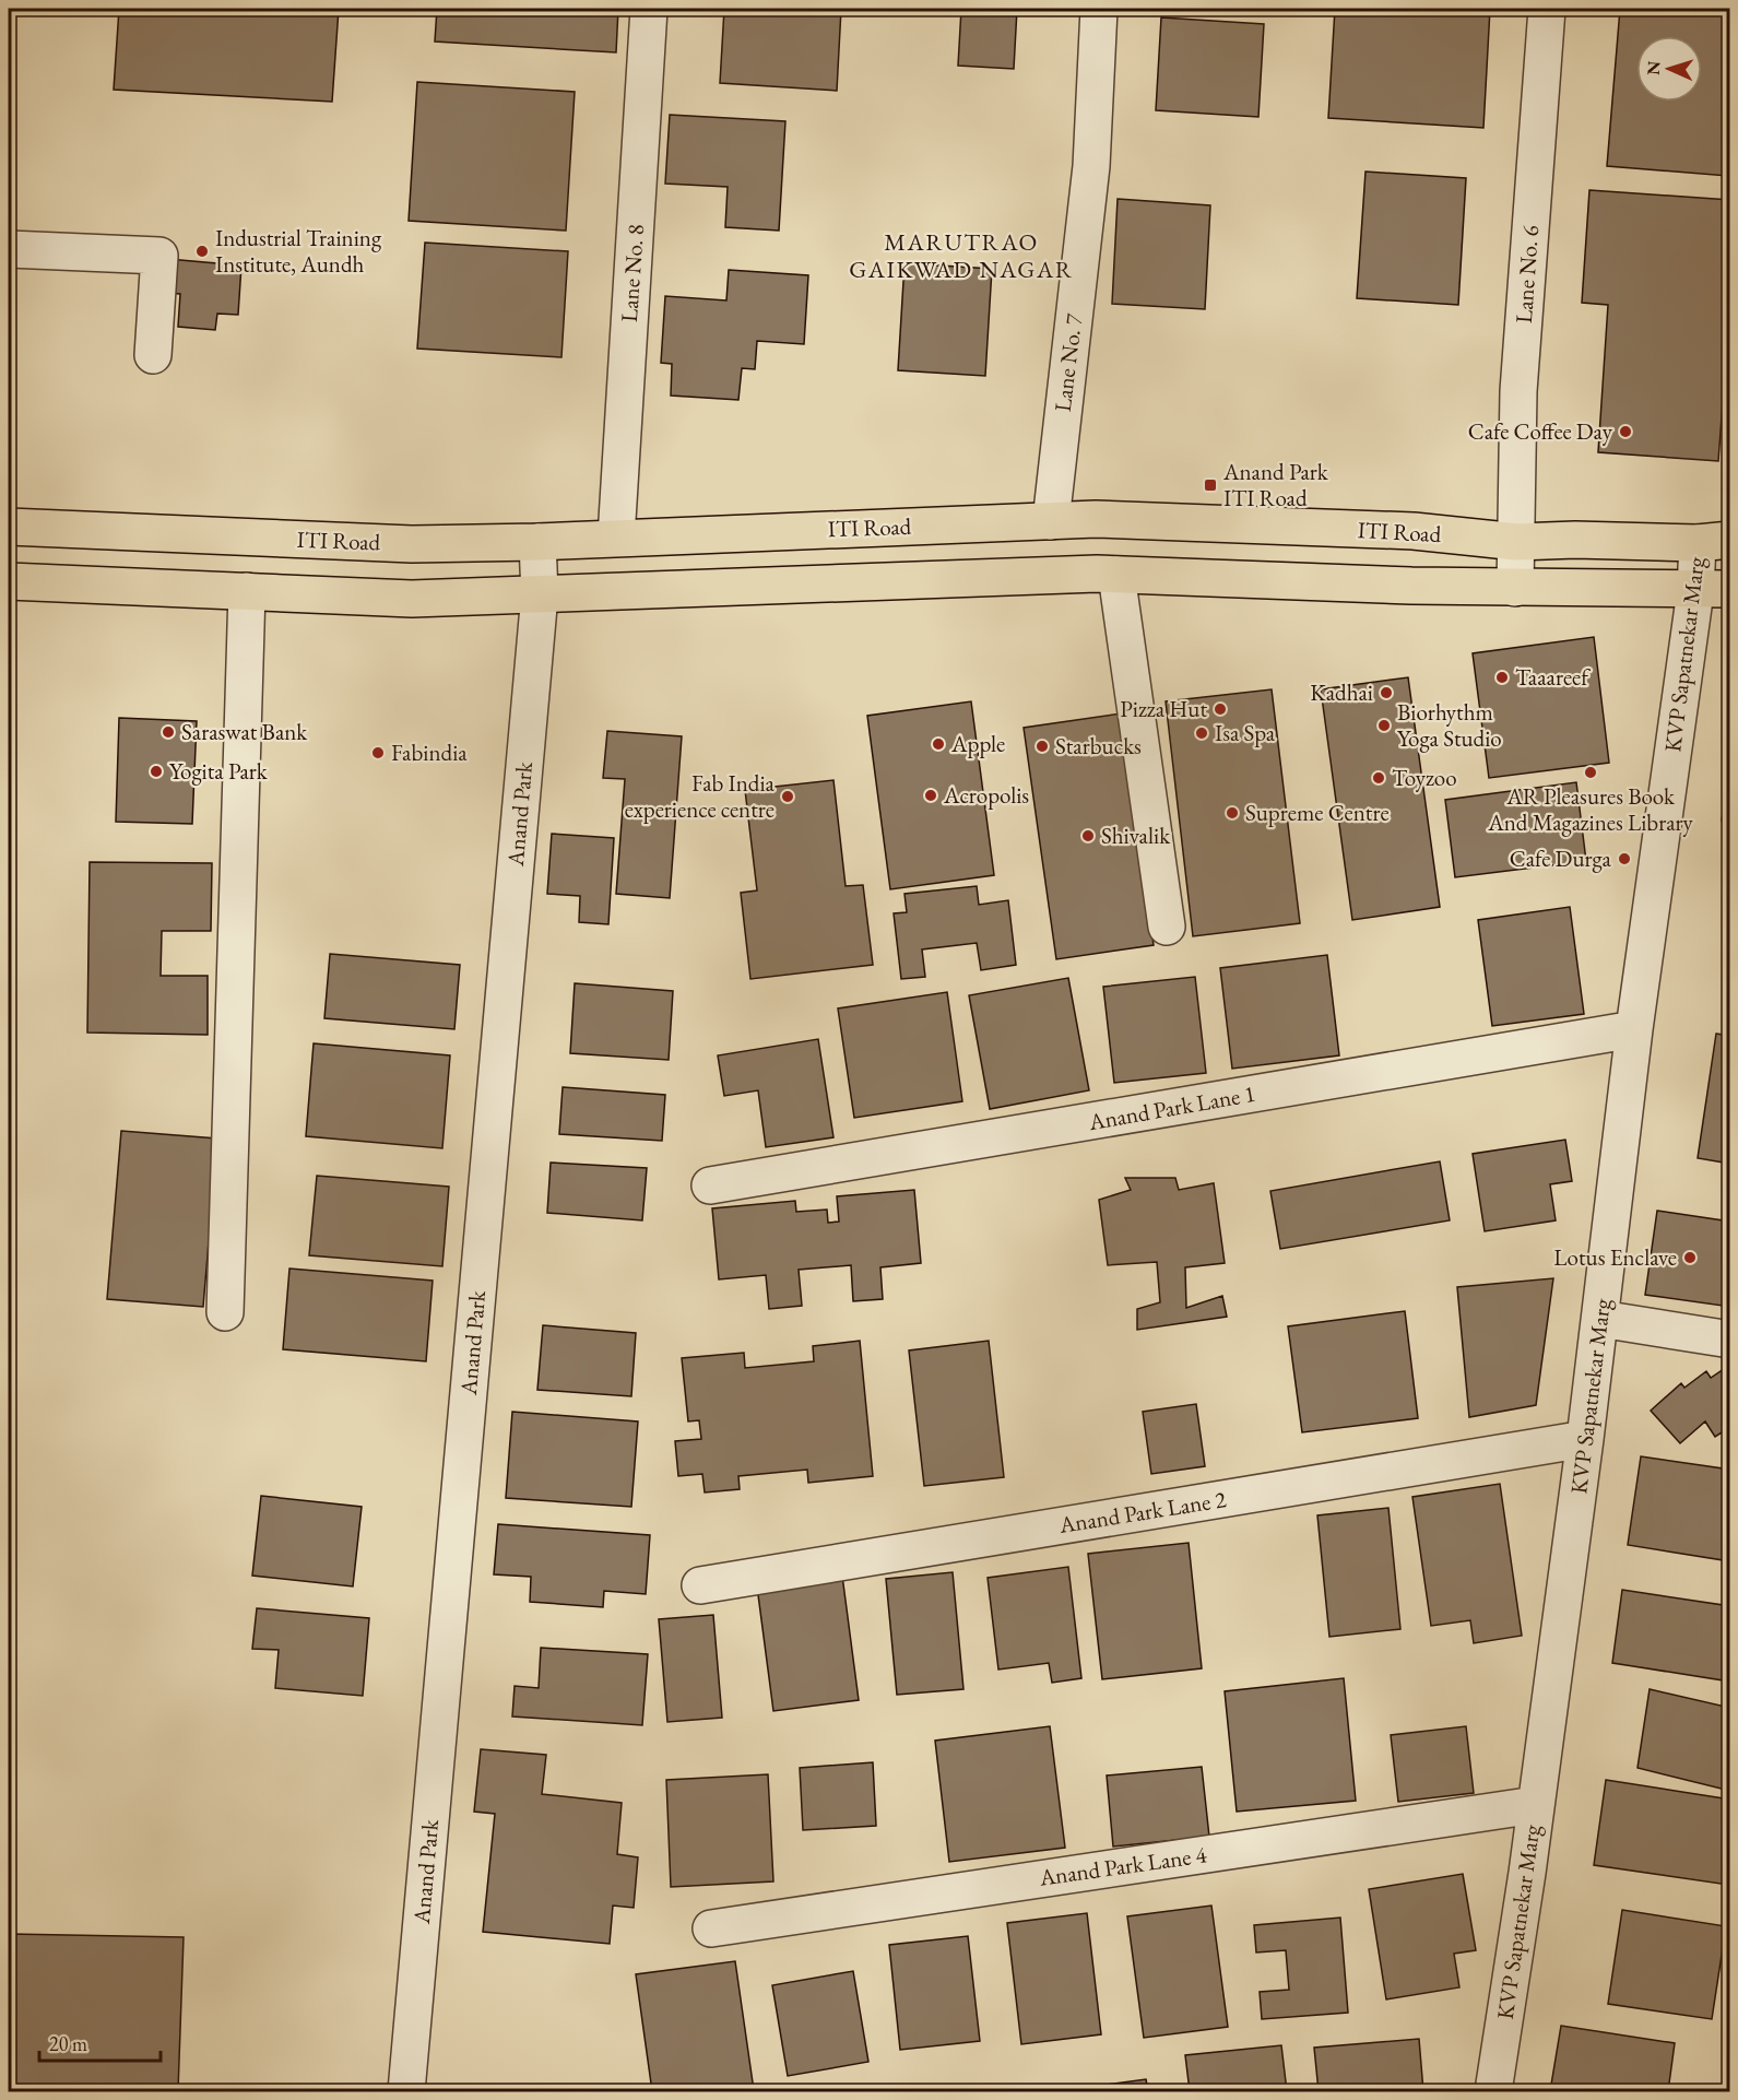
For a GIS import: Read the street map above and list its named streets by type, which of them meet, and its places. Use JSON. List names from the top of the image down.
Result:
{
  "streets": {
    "main road": ["ITI Road"],
    "street": [
      "Lane No. 8",
      "Lane No. 6",
      "Lane No. 7",
      "KVP Sapatnekar Marg",
      "Anand Park",
      "Anand Park Lane 1",
      "Anand Park Lane 2",
      "Anand Park Lane 4"
    ]
  },
  "crossings": [
    ["Lane No. 8", "ITI Road"],
    ["Lane No. 6", "ITI Road"],
    ["Lane No. 7", "ITI Road"],
    ["ITI Road", "KVP Sapatnekar Marg"],
    ["ITI Road", "Anand Park"],
    ["KVP Sapatnekar Marg", "Anand Park Lane 1"],
    ["KVP Sapatnekar Marg", "Anand Park Lane 2"],
    ["KVP Sapatnekar Marg", "Anand Park Lane 4"]
  ],
  "districts": ["MARUTRAO GAIKWAD NAGAR"],
  "places": {
    "other": [
      "Industrial Training Institute, Aundh",
      "Cafe Coffee Day",
      "Taaareef",
      "Kadhai",
      "Pizza Hut",
      "Biorhythm Yoga Studio",
      "Saraswat Bank",
      "Isa Spa",
      "Apple",
      "Starbucks",
      "Fabindia",
      "Yogita Park",
      "AR Pleasures Book And Magazines Library",
      "Toyzoo",
      "Acropolis",
      "Fab India experience centre",
      "Supreme Centre",
      "Shivalik",
      "Cafe Durga",
      "Lotus Enclave"
    ],
    "transit": ["Anand Park ITI Road"]
  },
  "scale_bar": "20 m",
  "north": "left"
}
